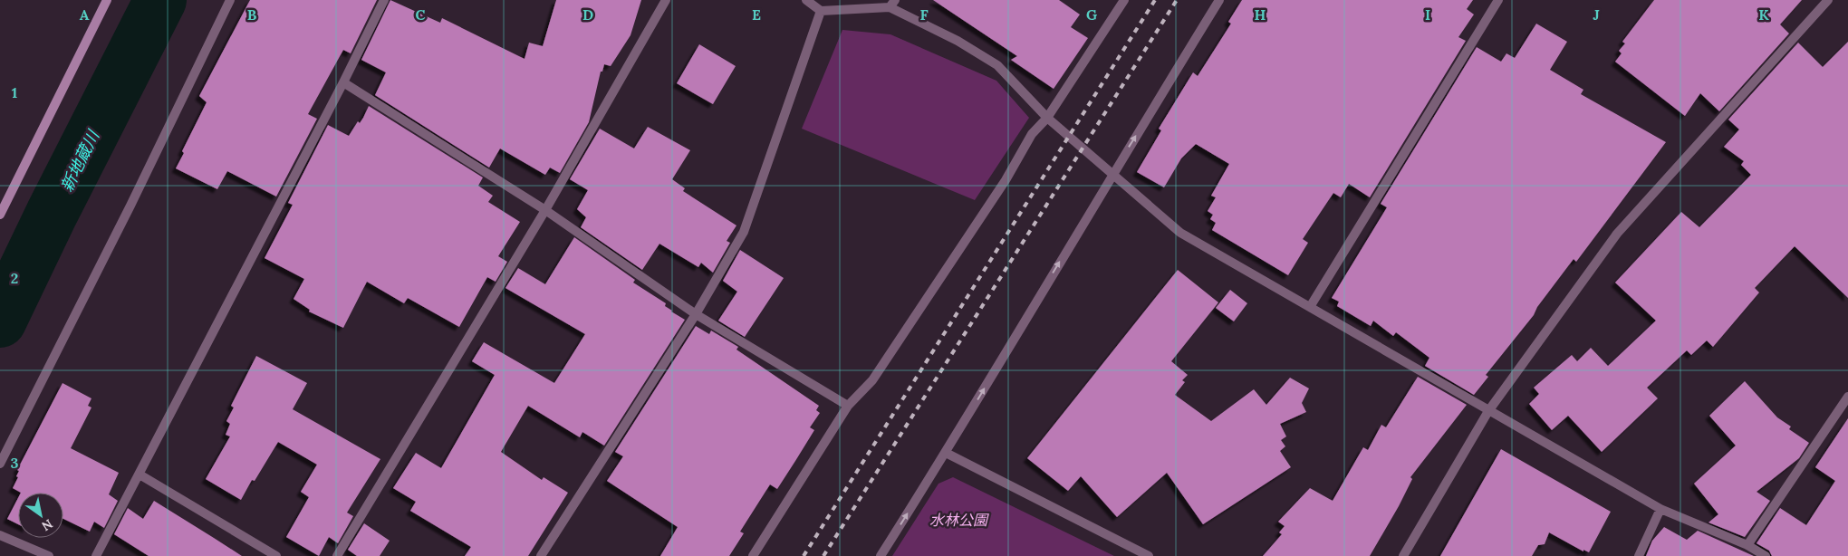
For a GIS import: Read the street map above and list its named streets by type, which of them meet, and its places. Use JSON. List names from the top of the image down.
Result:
{
  "water": ["新地蔵川"],
  "parks": ["水林公園"],
  "north": "bottom right",
  "grid": {
    "columns": [
      "A",
      "B",
      "C",
      "D",
      "E",
      "F",
      "G",
      "H",
      "I",
      "J",
      "K"
    ],
    "rows": ["1", "2", "3"]
  }
}
